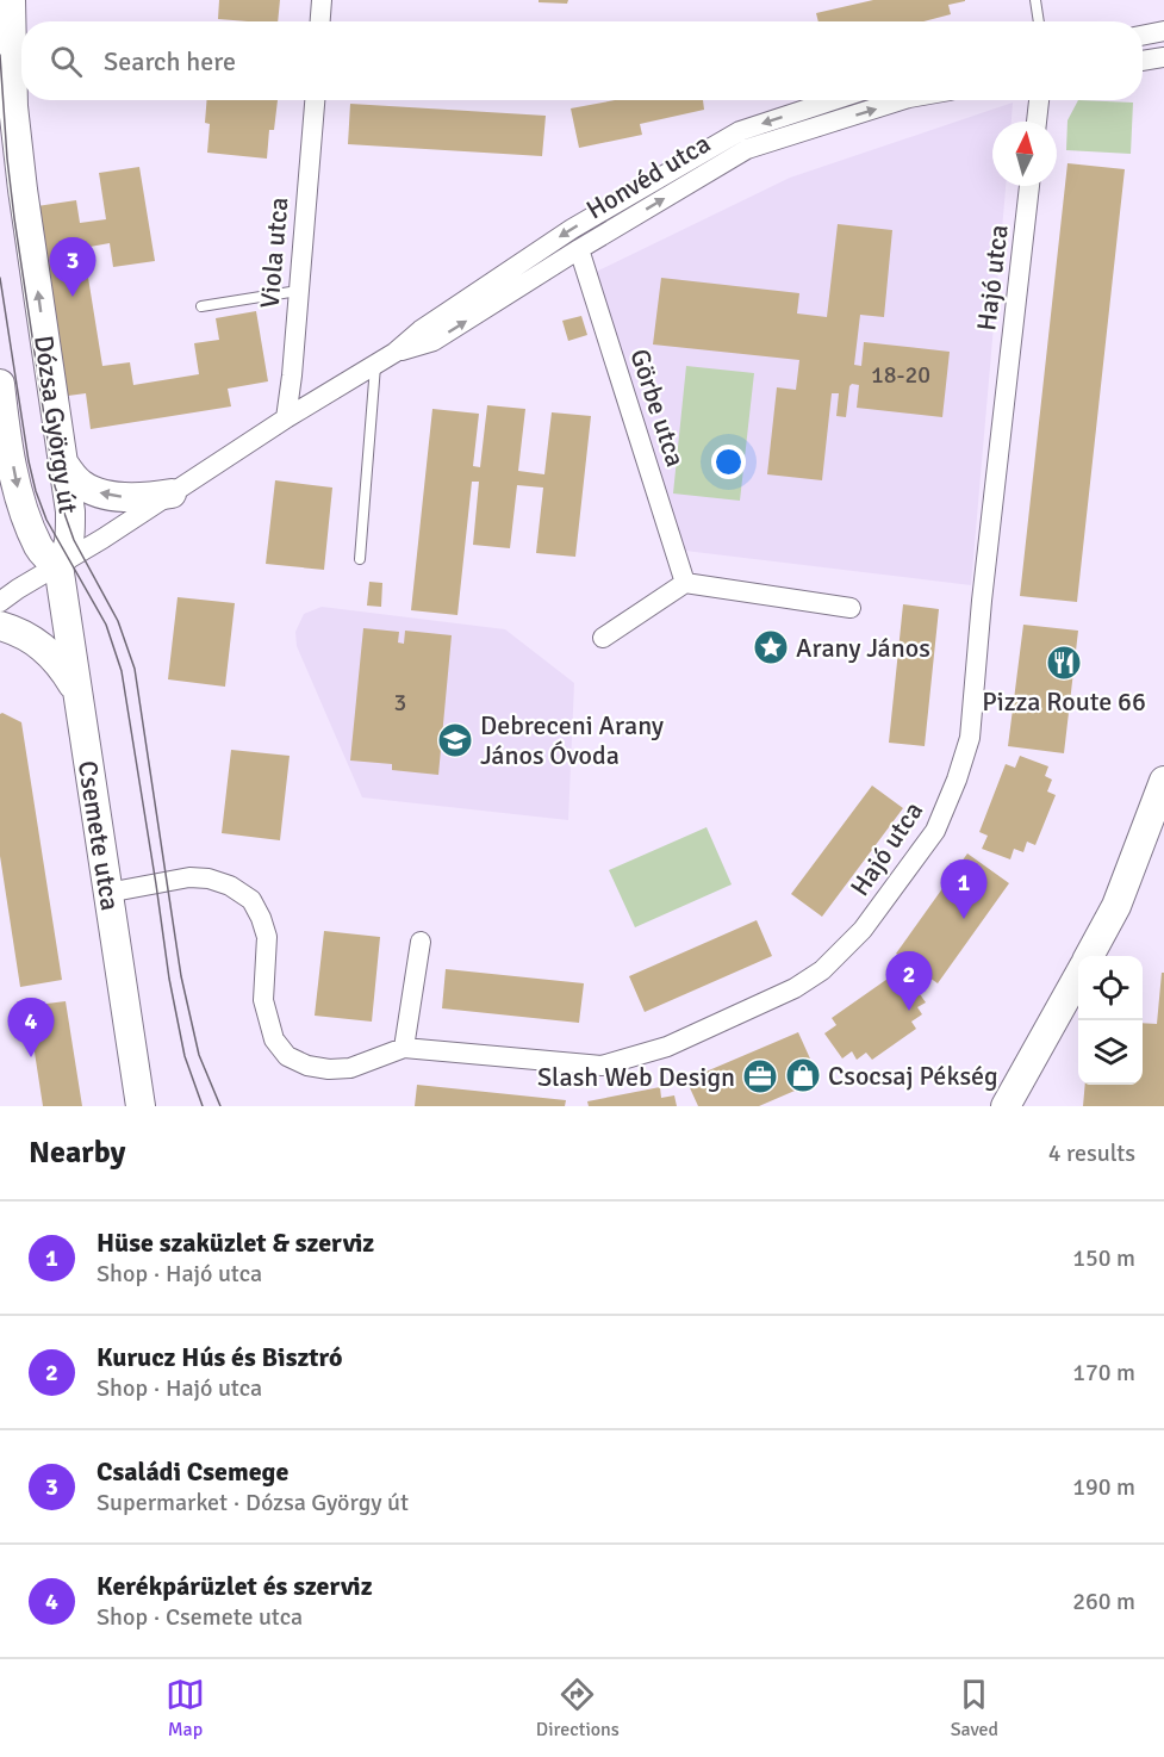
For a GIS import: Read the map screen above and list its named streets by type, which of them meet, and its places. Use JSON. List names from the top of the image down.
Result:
{
  "streets": {
    "street": [
      "Honvéd utca",
      "Viola utca",
      "Hajó utca",
      "Görbe utca",
      "Dózsa György út",
      "Csemete utca"
    ]
  },
  "crossings": [
    ["Honvéd utca", "Viola utca"],
    ["Honvéd utca", "Görbe utca"],
    ["Honvéd utca", "Dózsa György út"],
    ["Honvéd utca", "Csemete utca"],
    ["Hajó utca", "Csemete utca"],
    ["Dózsa György út", "Csemete utca"]
  ],
  "places": {
    "place": ["Arany János"],
    "restaurant": ["Pizza Route 66"],
    "school or university": ["Debreceni Arany János Óvoda"],
    "shop": ["Csocsaj Pékség"],
    "office": ["Slash Web Design"]
  },
  "house_numbers": ["18-20", "3"],
  "north": "top",
  "page": {
    "search": "Search here",
    "pins": [
      "3",
      "1",
      "2",
      "4"
    ],
    "heading": ["Nearby", "4 results"],
    "list": [
      {
        "mark": "1",
        "name": "Hüse szaküzlet & szerviz",
        "note": "Shop · Hajó utca",
        "value": "150 m"
      },
      {
        "mark": "2",
        "name": "Kurucz Hús és Bisztró",
        "note": "Shop · Hajó utca",
        "value": "170 m"
      },
      {
        "mark": "3",
        "name": "Családi Csemege",
        "note": "Supermarket · Dózsa György út",
        "value": "190 m"
      },
      {
        "mark": "4",
        "name": "Kerékpárüzlet és szerviz",
        "note": "Shop · Csemete utca",
        "value": "260 m"
      }
    ],
    "nav": ["Map", "Directions", "Saved"]
  }
}
